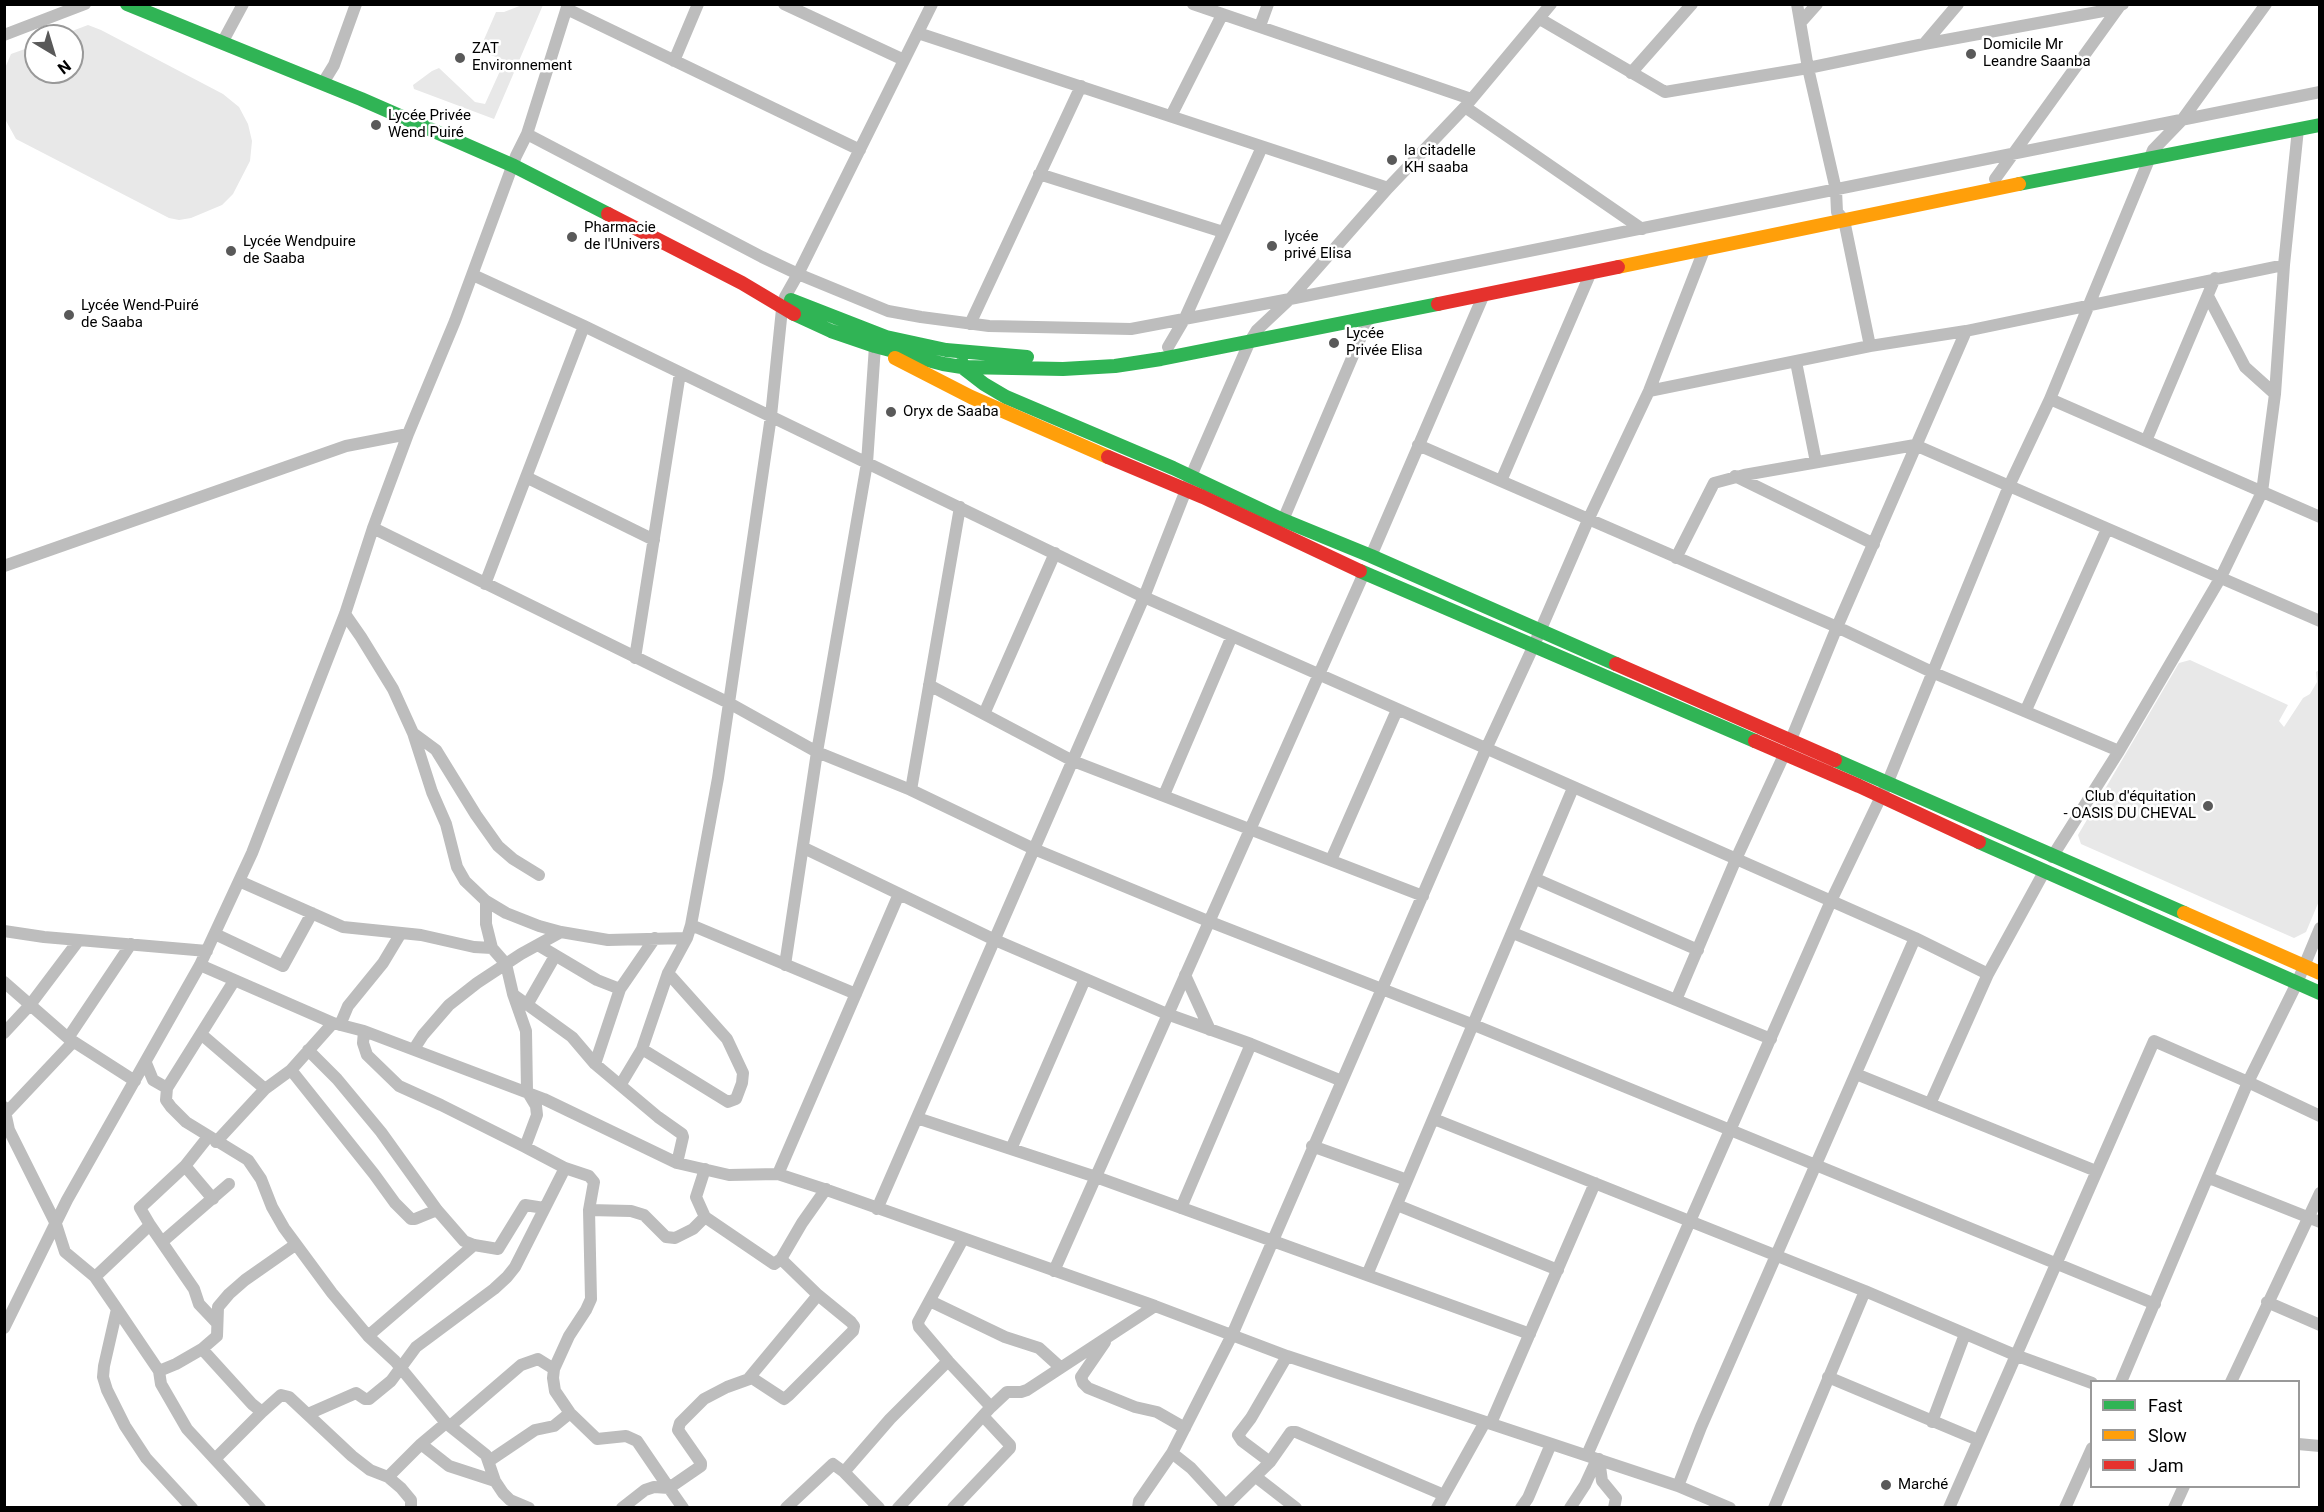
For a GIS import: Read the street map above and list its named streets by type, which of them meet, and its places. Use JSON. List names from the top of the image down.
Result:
{
  "places": [
    "Domicile Mr Leandre Saanba",
    "ZAT Environnement",
    "Lycée Privée Wend Puiré",
    "la citadelle KH saaba",
    "Pharmacie de l'Univers",
    "lycée privé Elisa",
    "Lycée Wendpuire de Saaba",
    "Lycée Wend-Puiré de Saaba",
    "Lycée Privée Elisa",
    "Oryx de Saaba",
    "Club d'équitation - OASIS DU CHEVAL",
    "Marché"
  ],
  "legend": ["Fast", "Slow", "Jam"],
  "north": "bottom right"
}
